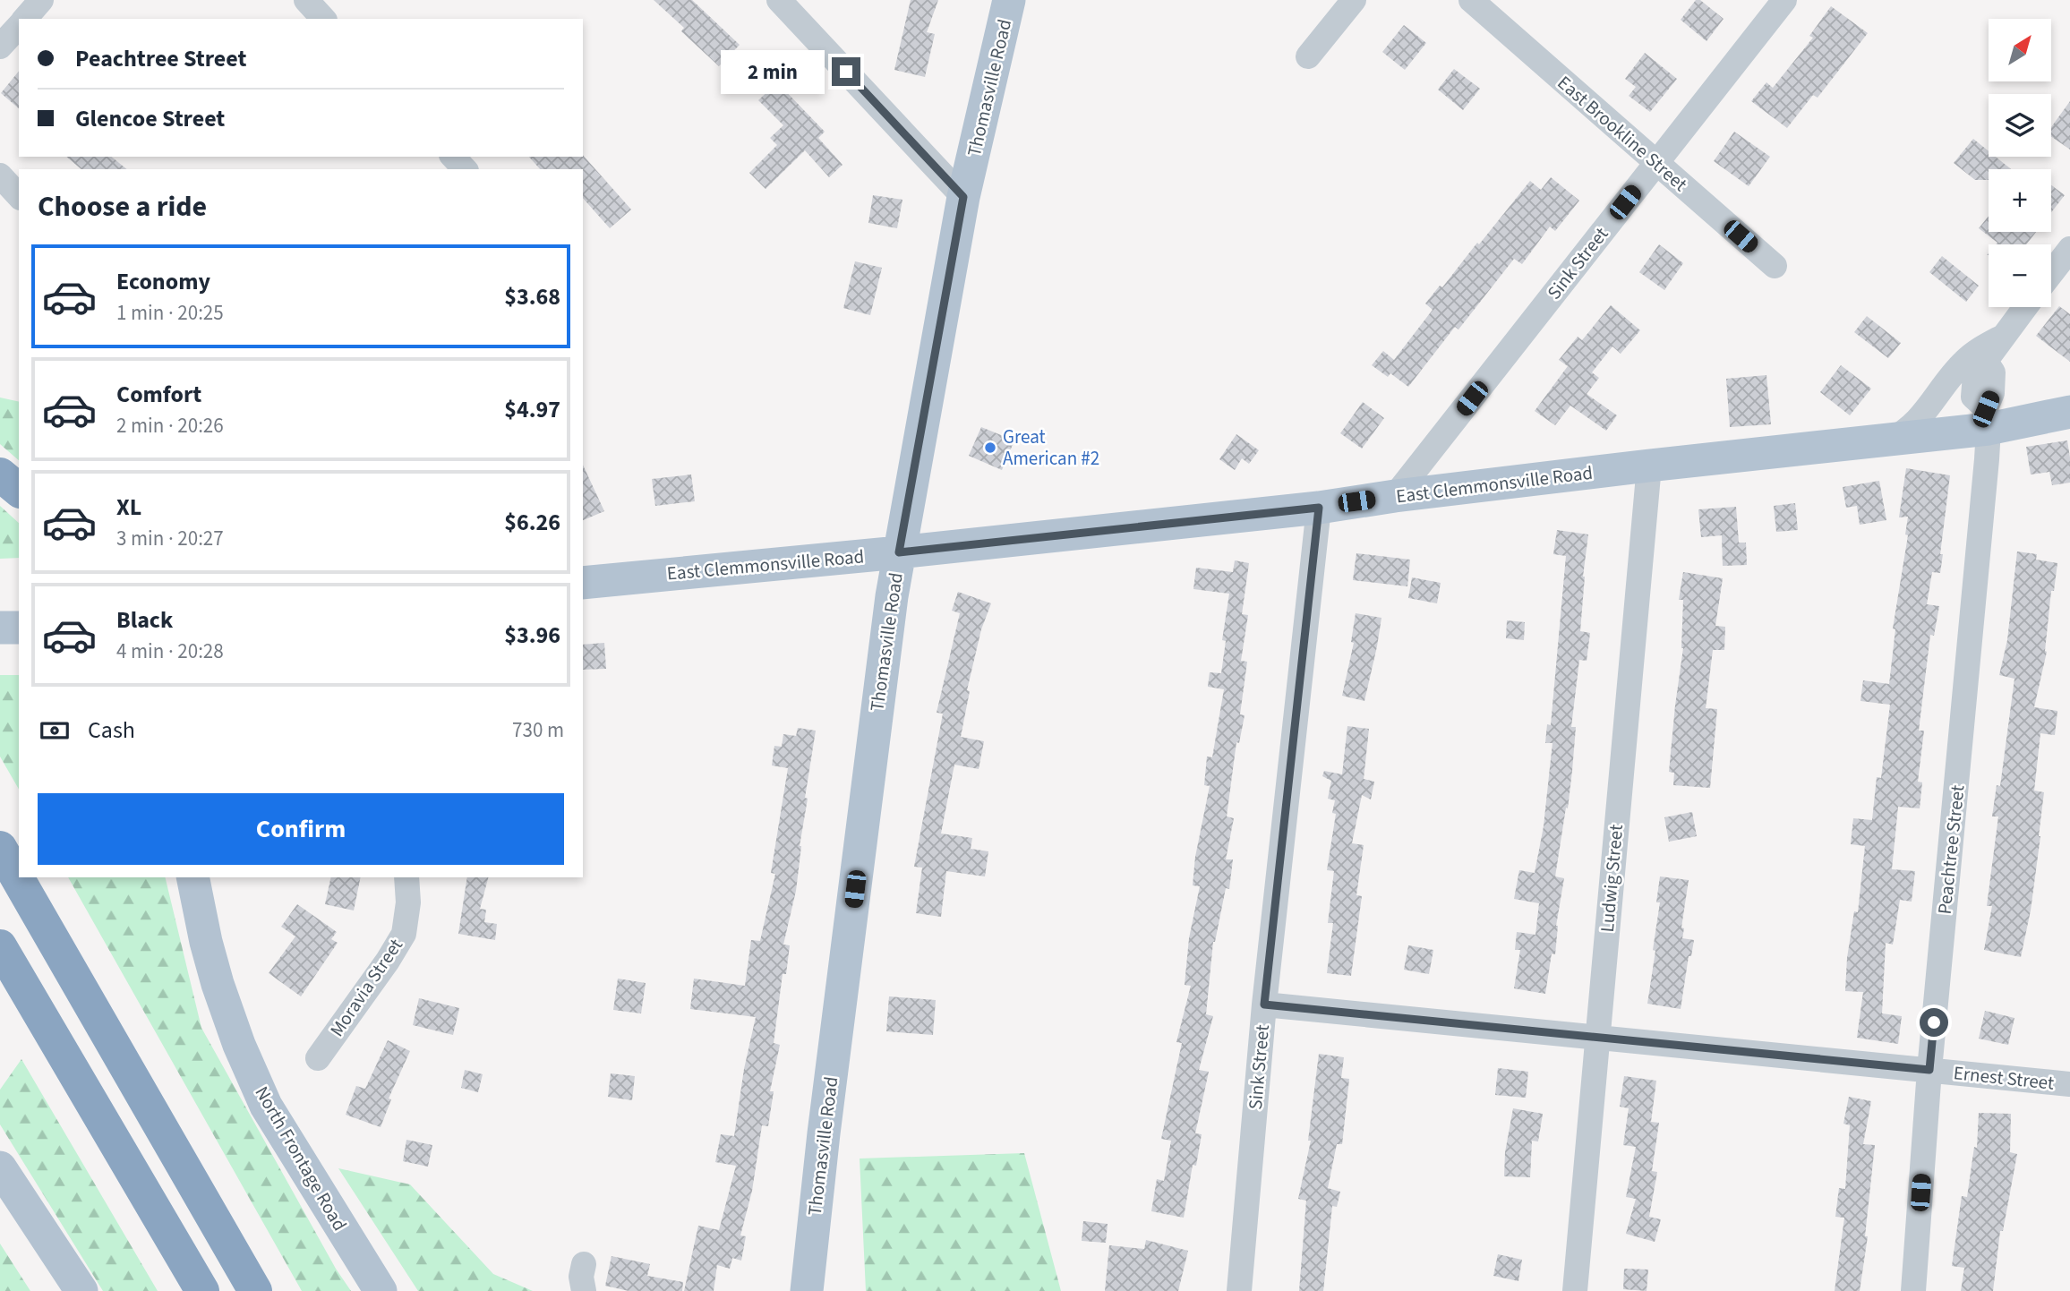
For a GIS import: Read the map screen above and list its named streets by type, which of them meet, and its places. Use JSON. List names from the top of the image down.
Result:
{
  "streets": {
    "main road": ["Thomasville Road", "East Clemmonsville Road", "North Frontage Road"],
    "street": [
      "East Brookline Street",
      "Sink Street",
      "Peachtree Street",
      "Ludwig Street",
      "Moravia Street",
      "Ernest Street"
    ]
  },
  "crossings": [
    ["Thomasville Road", "East Clemmonsville Road"],
    ["East Brookline Street", "Sink Street"],
    ["Sink Street", "East Clemmonsville Road"],
    ["Sink Street", "Ernest Street"],
    ["East Clemmonsville Road", "Peachtree Street"],
    ["East Clemmonsville Road", "Ludwig Street"],
    ["Peachtree Street", "Ernest Street"],
    ["Ludwig Street", "Ernest Street"]
  ],
  "places": ["Great American #2"],
  "north": "top right",
  "page": {
    "map_buttons": ["+", "−"],
    "banner": ["Peachtree Street", "Glencoe Street"],
    "bubble": "2 min",
    "heading": "Choose a ride",
    "list": [
      {
        "name": "Economy",
        "note": "1 min · 20:25",
        "value": "$3.68"
      },
      {
        "name": "Comfort",
        "note": "2 min · 20:26",
        "value": "$4.97"
      },
      {
        "name": "XL",
        "note": "3 min · 20:27",
        "value": "$6.26"
      },
      {
        "name": "Black",
        "note": "4 min · 20:28",
        "value": "$3.96"
      }
    ],
    "pay": ["Cash", "730 m"],
    "buttons": "Confirm"
  }
}
